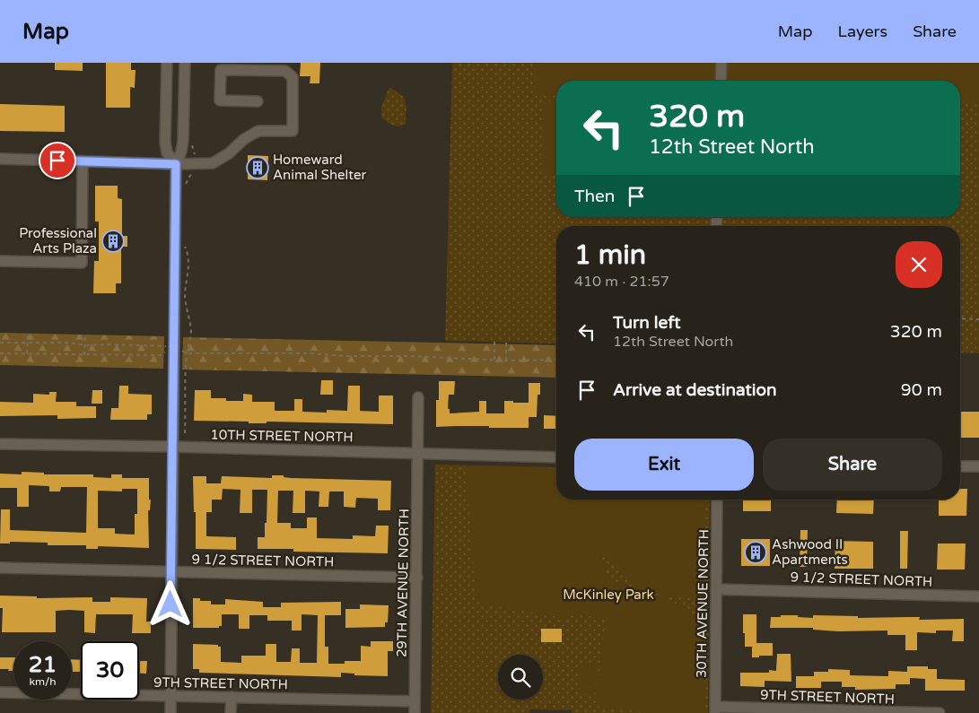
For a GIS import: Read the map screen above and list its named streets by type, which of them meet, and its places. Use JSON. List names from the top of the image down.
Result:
{
  "streets": {
    "street": [
      "10TH STREET NORTH",
      "9 1/2 STREET NORTH",
      "29TH AVENUE NORTH",
      "30TH AVENUE NORTH",
      "9TH STREET NORTH"
    ]
  },
  "crossings": [
    ["10TH STREET NORTH", "29TH AVENUE NORTH"],
    ["9 1/2 STREET NORTH", "29TH AVENUE NORTH"],
    ["9 1/2 STREET NORTH", "30TH AVENUE NORTH"],
    ["29TH AVENUE NORTH", "9TH STREET NORTH"],
    ["30TH AVENUE NORTH", "9TH STREET NORTH"]
  ],
  "parks": ["McKinley Park"],
  "places": {
    "building": ["Homeward Animal Shelter", "Professional Arts Plaza", "Ashwood II Apartments"]
  },
  "page": {
    "header": "Map",
    "nav": ["Map", "Layers", "Share"],
    "turn": ["320 m", "12th Street North"],
    "then": "Then",
    "heading": ["1 min", "410 m · 21:57"],
    "list": [
      {
        "name": "Turn left",
        "note": "12th Street North",
        "value": "320 m"
      },
      {
        "name": "Arrive at destination",
        "value": "90 m"
      }
    ],
    "buttons": ["Exit", "Share"],
    "speed": "21 km/h",
    "limit": "30"
  }
}
